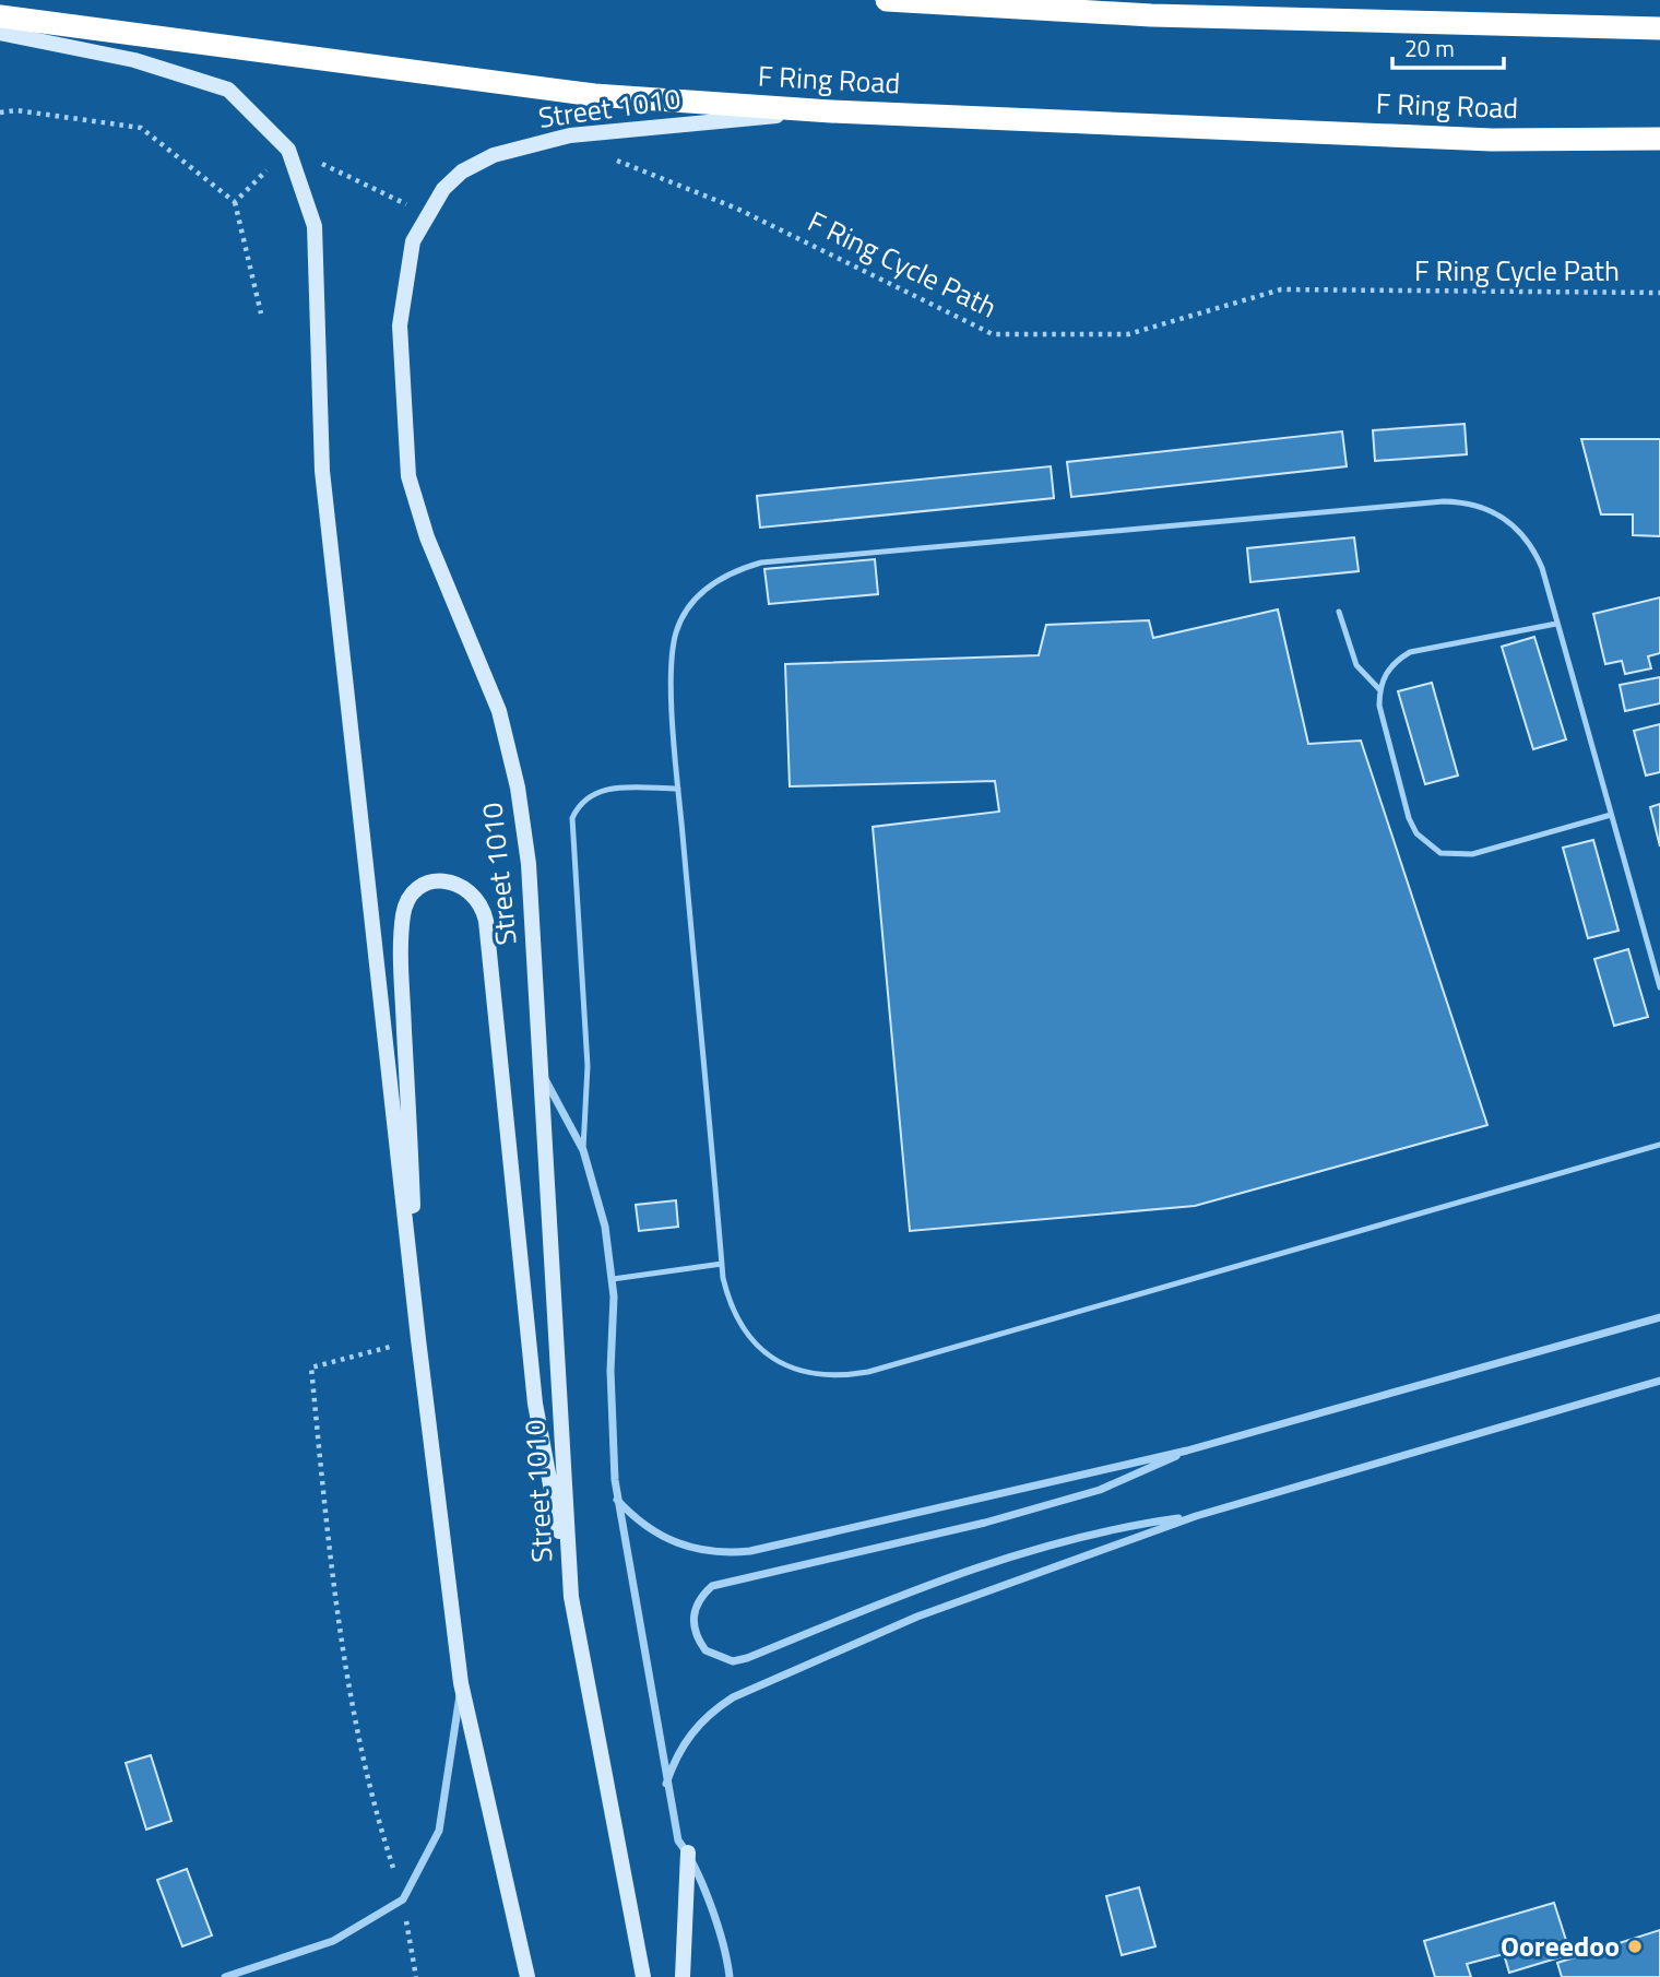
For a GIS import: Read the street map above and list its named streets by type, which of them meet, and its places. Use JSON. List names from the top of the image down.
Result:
{
  "streets": {
    "highway": ["F Ring Road"],
    "street": ["Street 1010"],
    "path": ["F Ring Cycle Path"]
  },
  "crossings": [
    ["F Ring Road", "Street 1010"]
  ],
  "places": ["Ooreedoo"],
  "scale_bar": "20 m"
}
